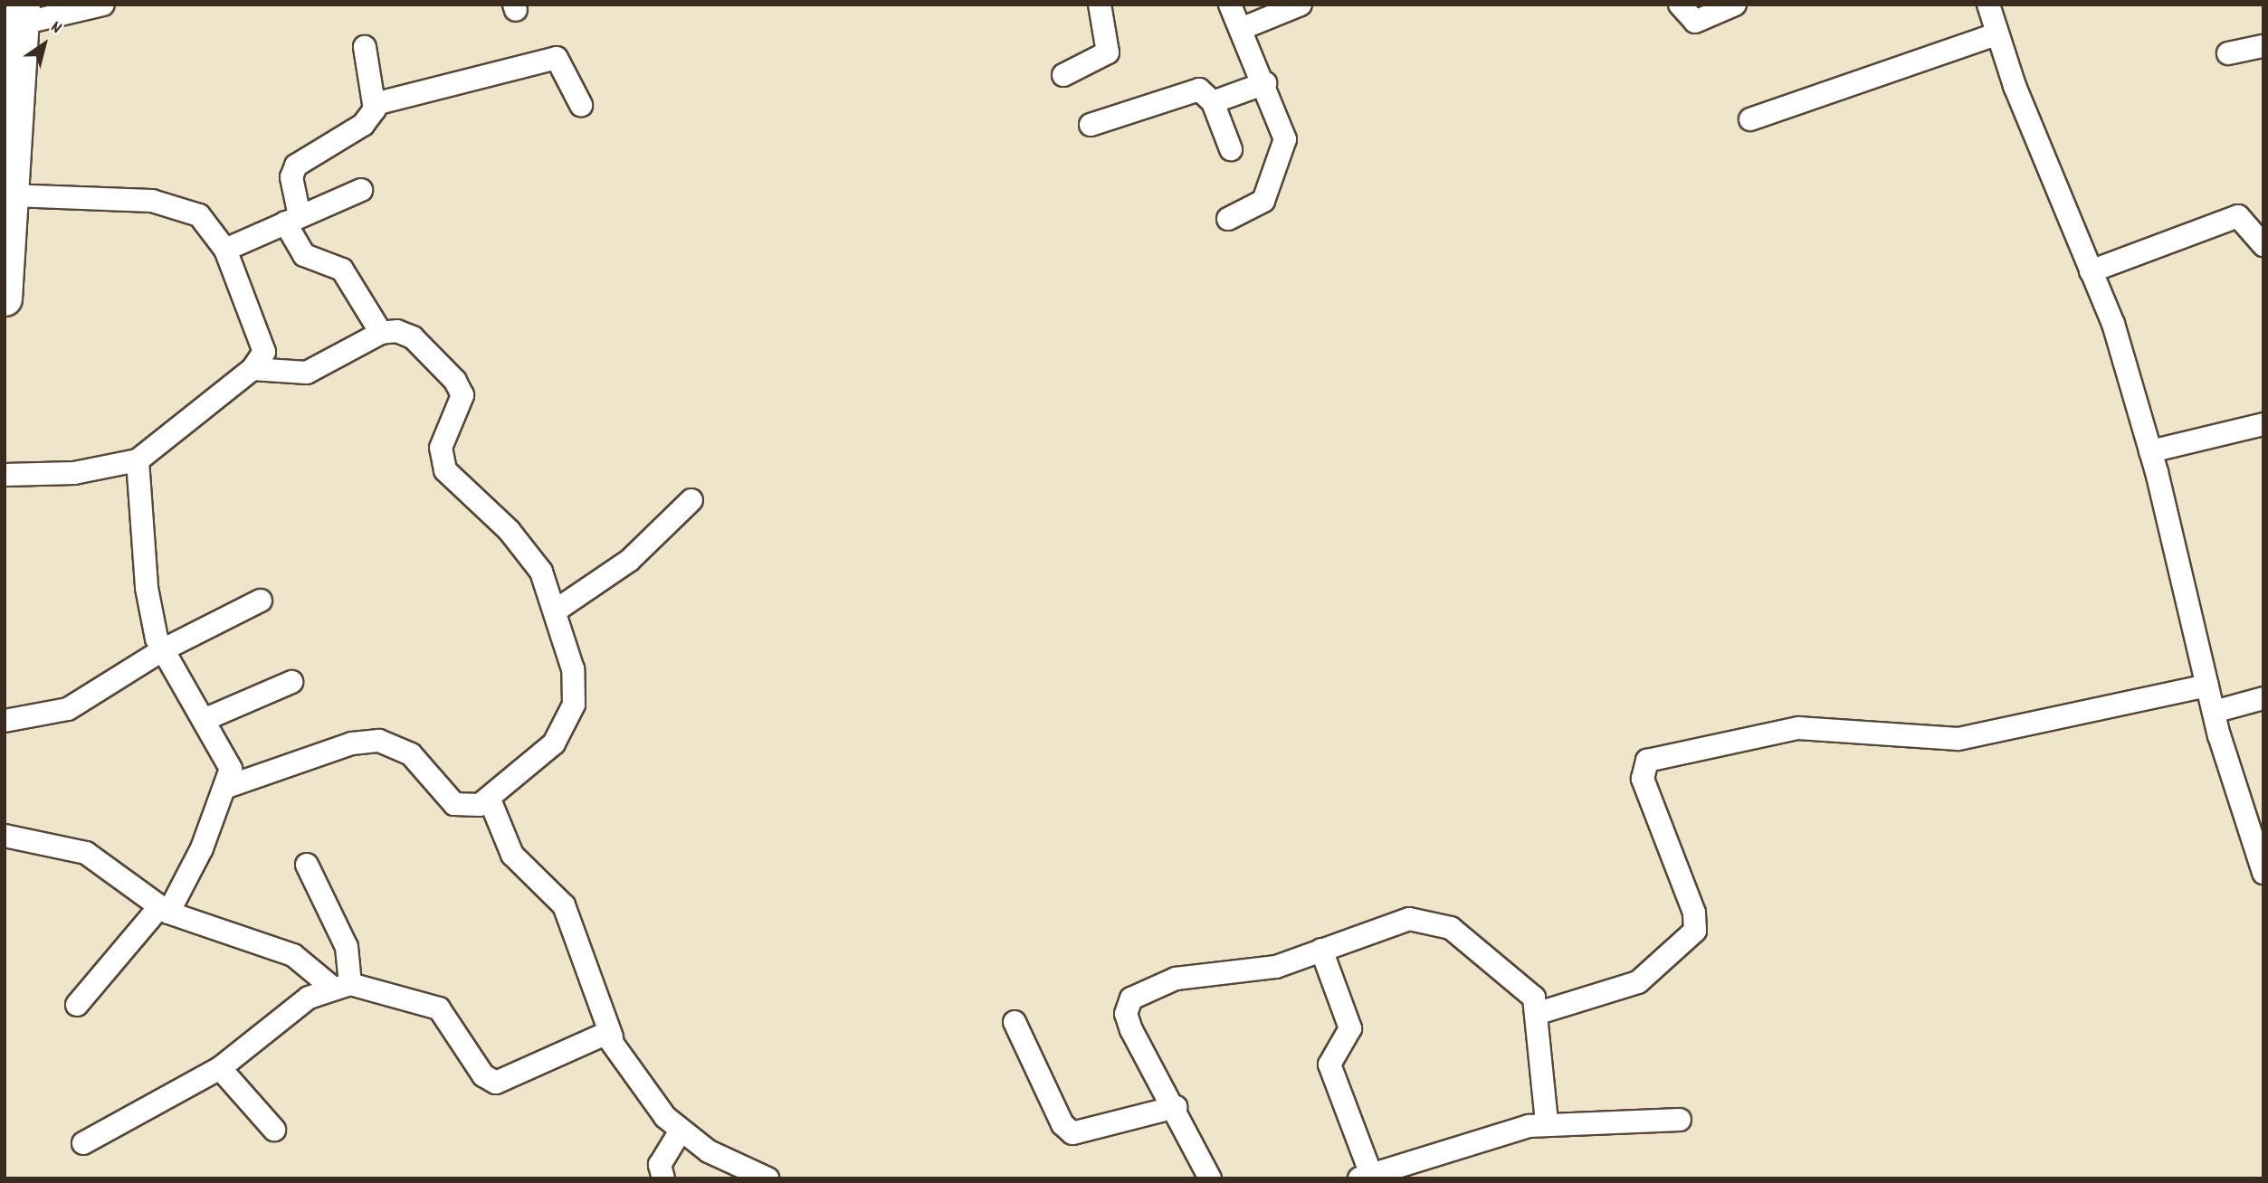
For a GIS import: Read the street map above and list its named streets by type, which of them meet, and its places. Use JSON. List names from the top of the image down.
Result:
{
  "north": "top right"
}
